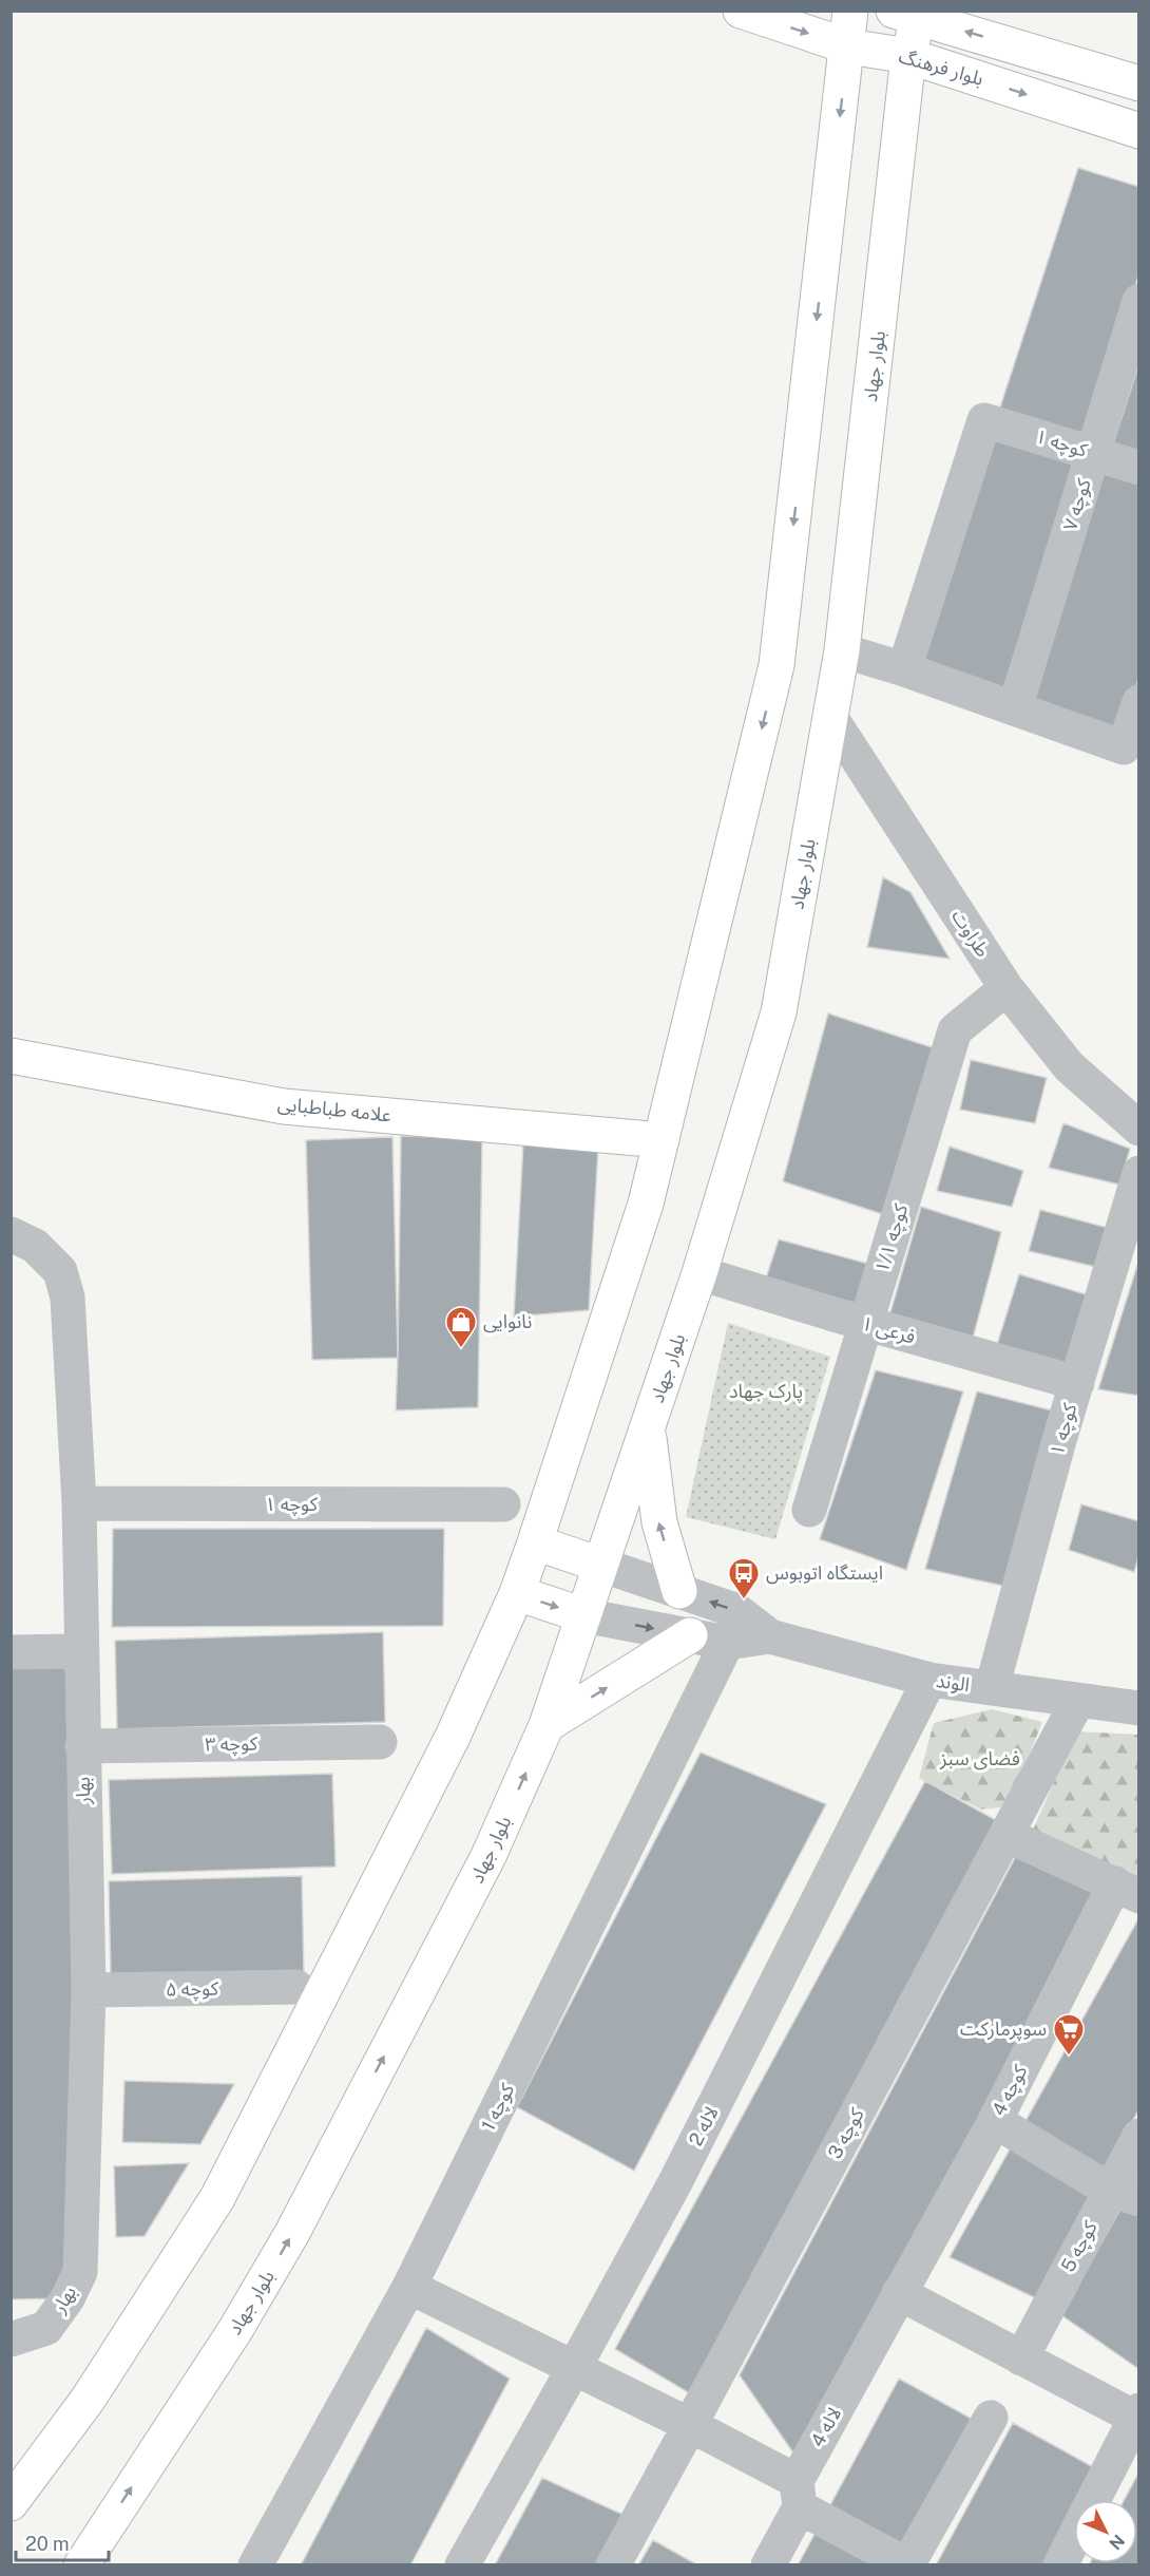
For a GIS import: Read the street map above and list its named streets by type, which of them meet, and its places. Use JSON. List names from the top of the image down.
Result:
{
  "streets": {
    "main road": ["بلوار فرهنگ", "بلوار جهاد", "علامه طباطبایی"],
    "street": [
      "کوچه ۱",
      "کوچه ۷",
      "طراوت",
      "کوچه ۱/۱",
      "فرعی ۱",
      "الوند",
      "کوچه ۳",
      "بهار",
      "کوچه ۵",
      "کوچه 4",
      "کوچه 1",
      "لاله 2",
      "کوچه 3",
      "کوچه 5",
      "لاله 4"
    ]
  },
  "crossings": [
    ["بلوار فرهنگ", "بلوار جهاد"],
    ["بلوار جهاد", "طراوت"],
    ["بلوار جهاد", "فرعی ۱"],
    ["بلوار جهاد", "الوند"],
    ["کوچه ۱", "کوچه ۷"],
    ["کوچه ۱", "فرعی ۱"],
    ["کوچه ۱", "الوند"],
    ["کوچه ۱", "بهار"],
    ["طراوت", "کوچه ۱/۱"],
    ["کوچه ۱/۱", "فرعی ۱"],
    ["الوند", "کوچه 1"],
    ["الوند", "لاله 2"],
    ["الوند", "کوچه 3"],
    ["کوچه ۳", "بهار"],
    ["بهار", "کوچه ۵"],
    ["کوچه 4", "لاله 4"]
  ],
  "parks": ["پارک جهاد", "فضای سبز"],
  "places": {
    "shop": ["نانوایی"],
    "bus stop": ["ایستگاه اتوبوس"],
    "supermarket": ["سوپرمارکت"]
  },
  "scale_bar": "20 m",
  "north": "bottom right"
}
